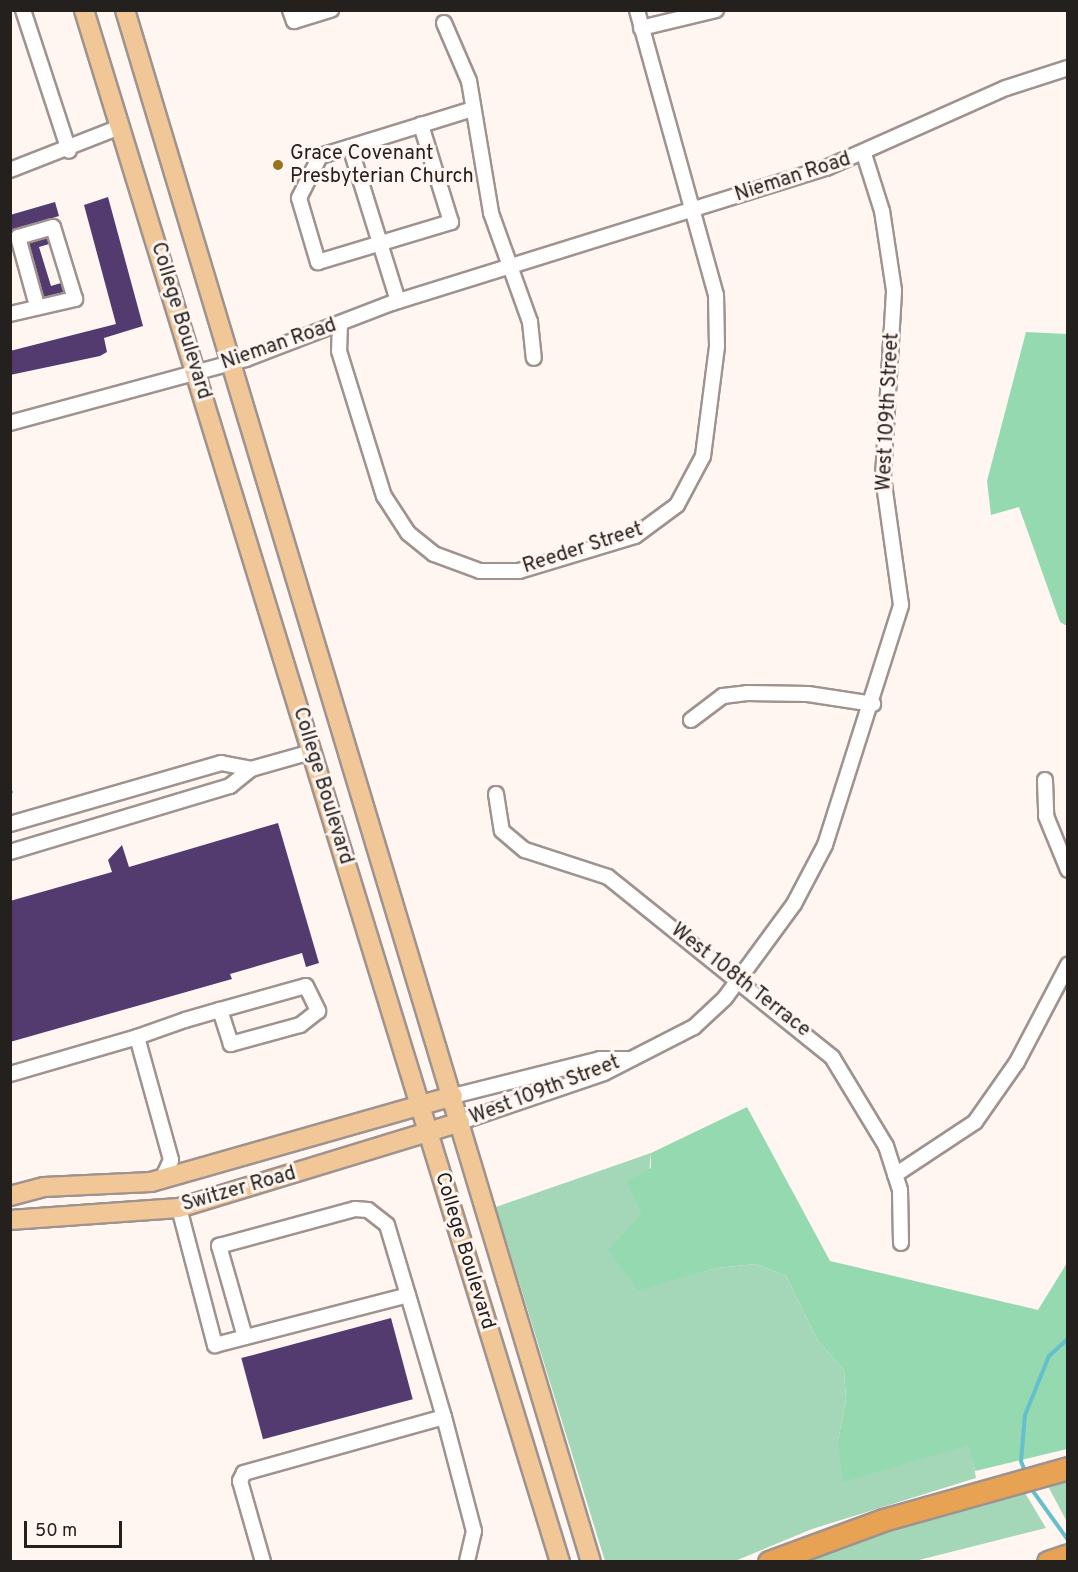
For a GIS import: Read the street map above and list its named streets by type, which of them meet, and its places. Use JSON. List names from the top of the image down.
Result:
{
  "streets": {
    "main road": ["College Boulevard", "Switzer Road"],
    "street": [
      "Nieman Road",
      "West 109th Street",
      "Reeder Street",
      "West 108th Terrace"
    ]
  },
  "crossings": [
    ["Nieman Road", "College Boulevard"],
    ["Nieman Road", "West 109th Street"],
    ["Nieman Road", "Reeder Street"],
    ["College Boulevard", "West 109th Street"],
    ["College Boulevard", "Switzer Road"],
    ["West 109th Street", "West 108th Terrace"],
    ["West 109th Street", "Switzer Road"]
  ],
  "places": ["Grace Covenant Presbyterian Church"],
  "scale_bar": "50 m"
}
